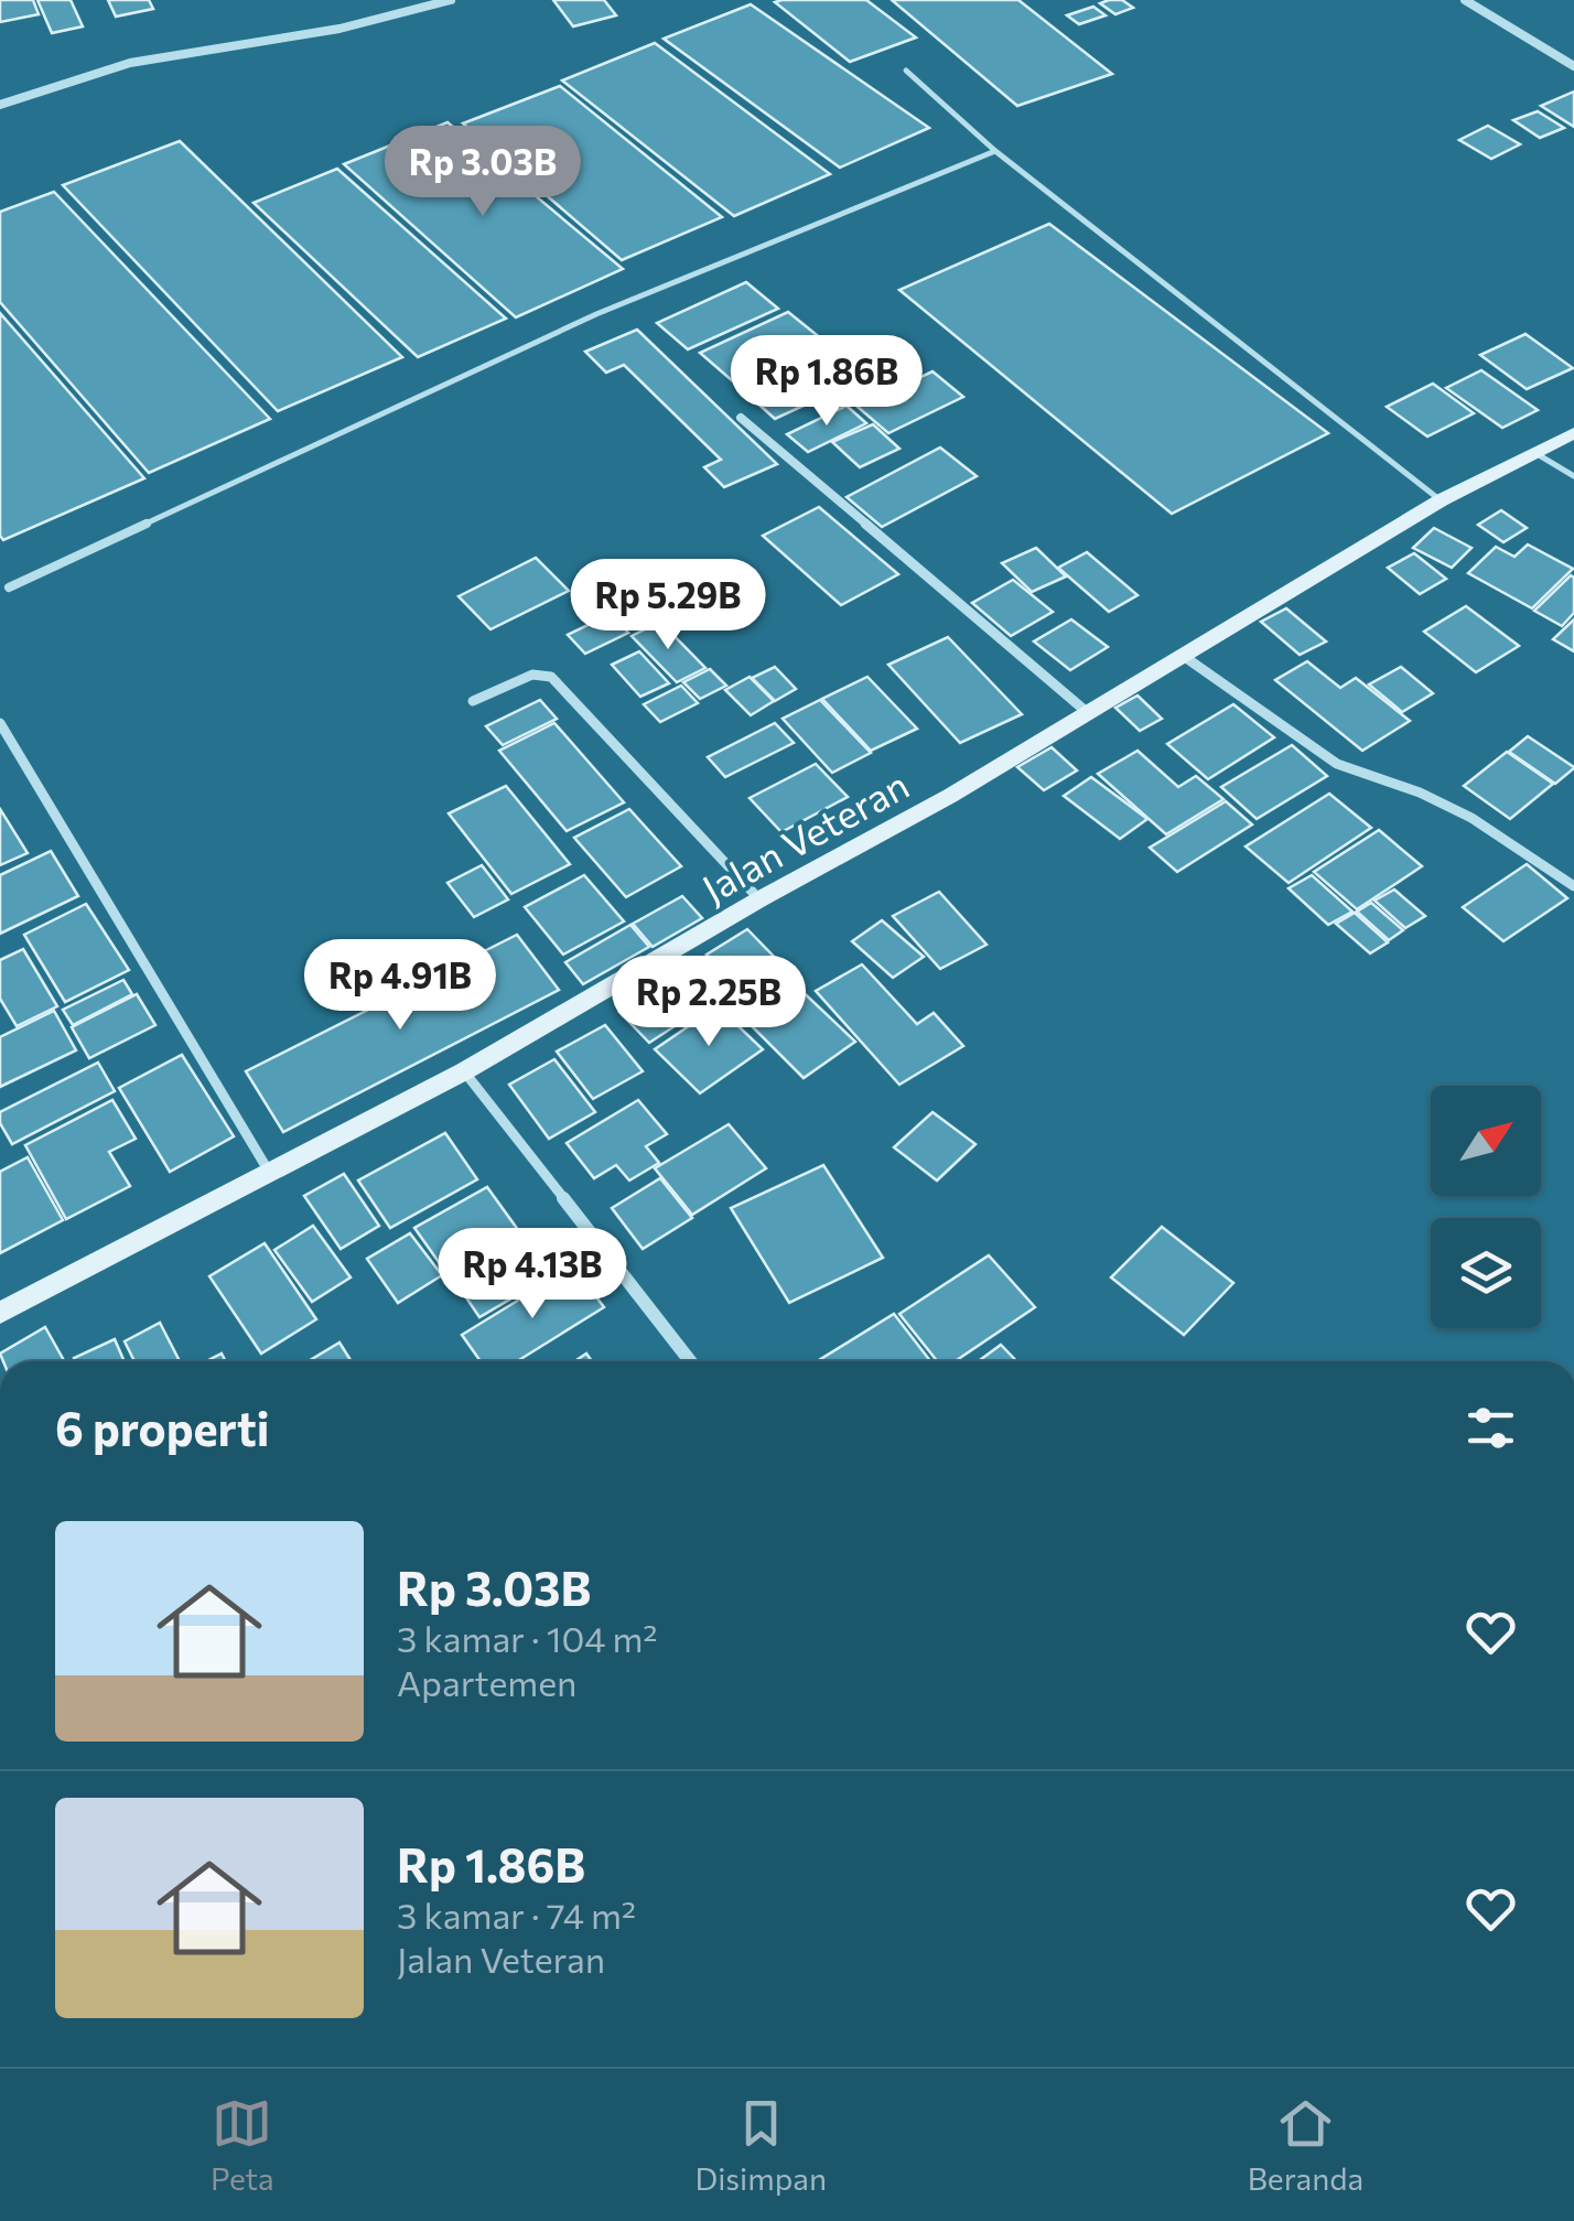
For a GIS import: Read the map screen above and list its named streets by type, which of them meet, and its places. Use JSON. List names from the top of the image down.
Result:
{
  "streets": {
    "main road": ["Jalan Veteran"]
  },
  "north": "top right",
  "page": {
    "price": [
      "Rp 3.03B",
      "Rp 1.86B",
      "Rp 5.29B",
      "Rp 4.91B",
      "Rp 2.25B",
      "Rp 4.13B"
    ],
    "heading": "6 properti",
    "list": [
      {
        "name": "Rp 3.03B",
        "note": "3 kamar · 104 m² · Apartemen"
      },
      {
        "name": "Rp 1.86B",
        "note": "3 kamar · 74 m² · Jalan Veteran"
      }
    ],
    "tabs": ["Peta", "Disimpan", "Beranda"]
  }
}
